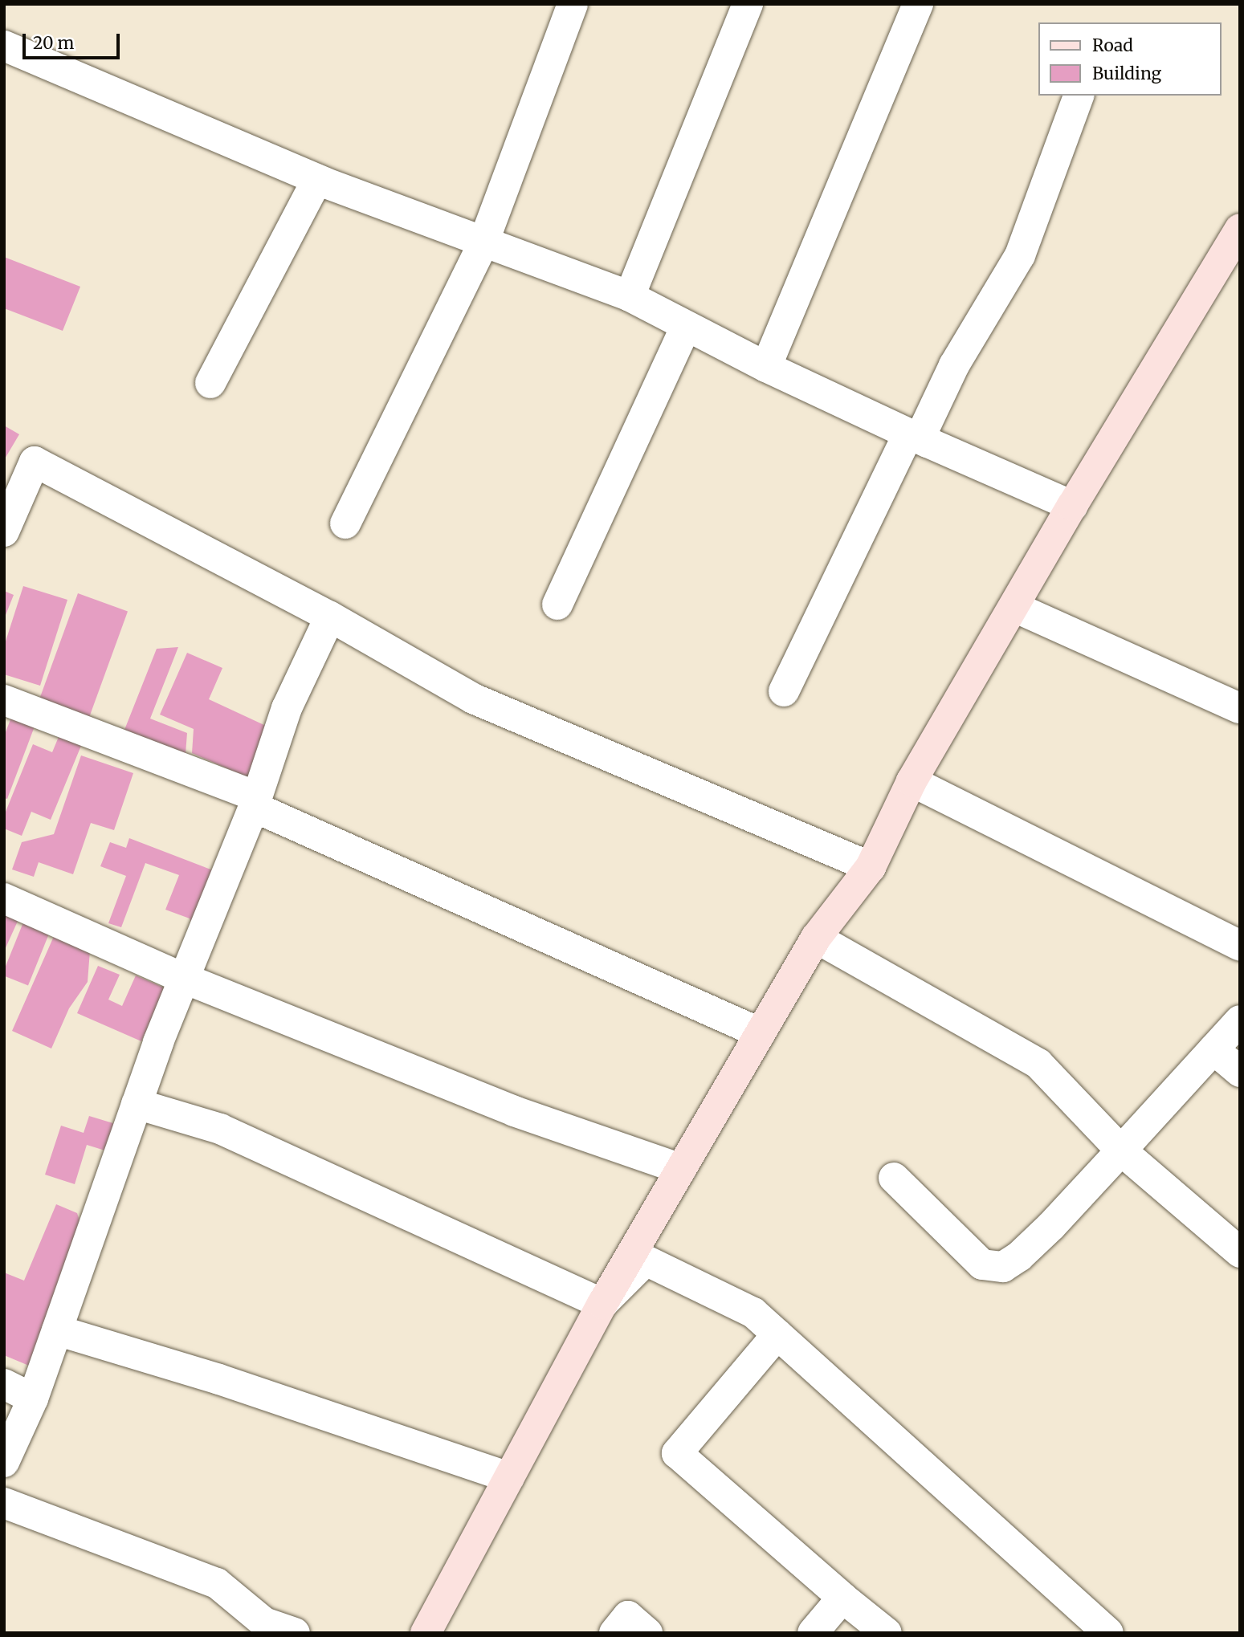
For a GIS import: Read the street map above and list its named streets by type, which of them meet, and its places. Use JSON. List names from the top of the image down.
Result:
{
  "legend": ["Road", "Building"],
  "scale_bar": "20 m"
}
